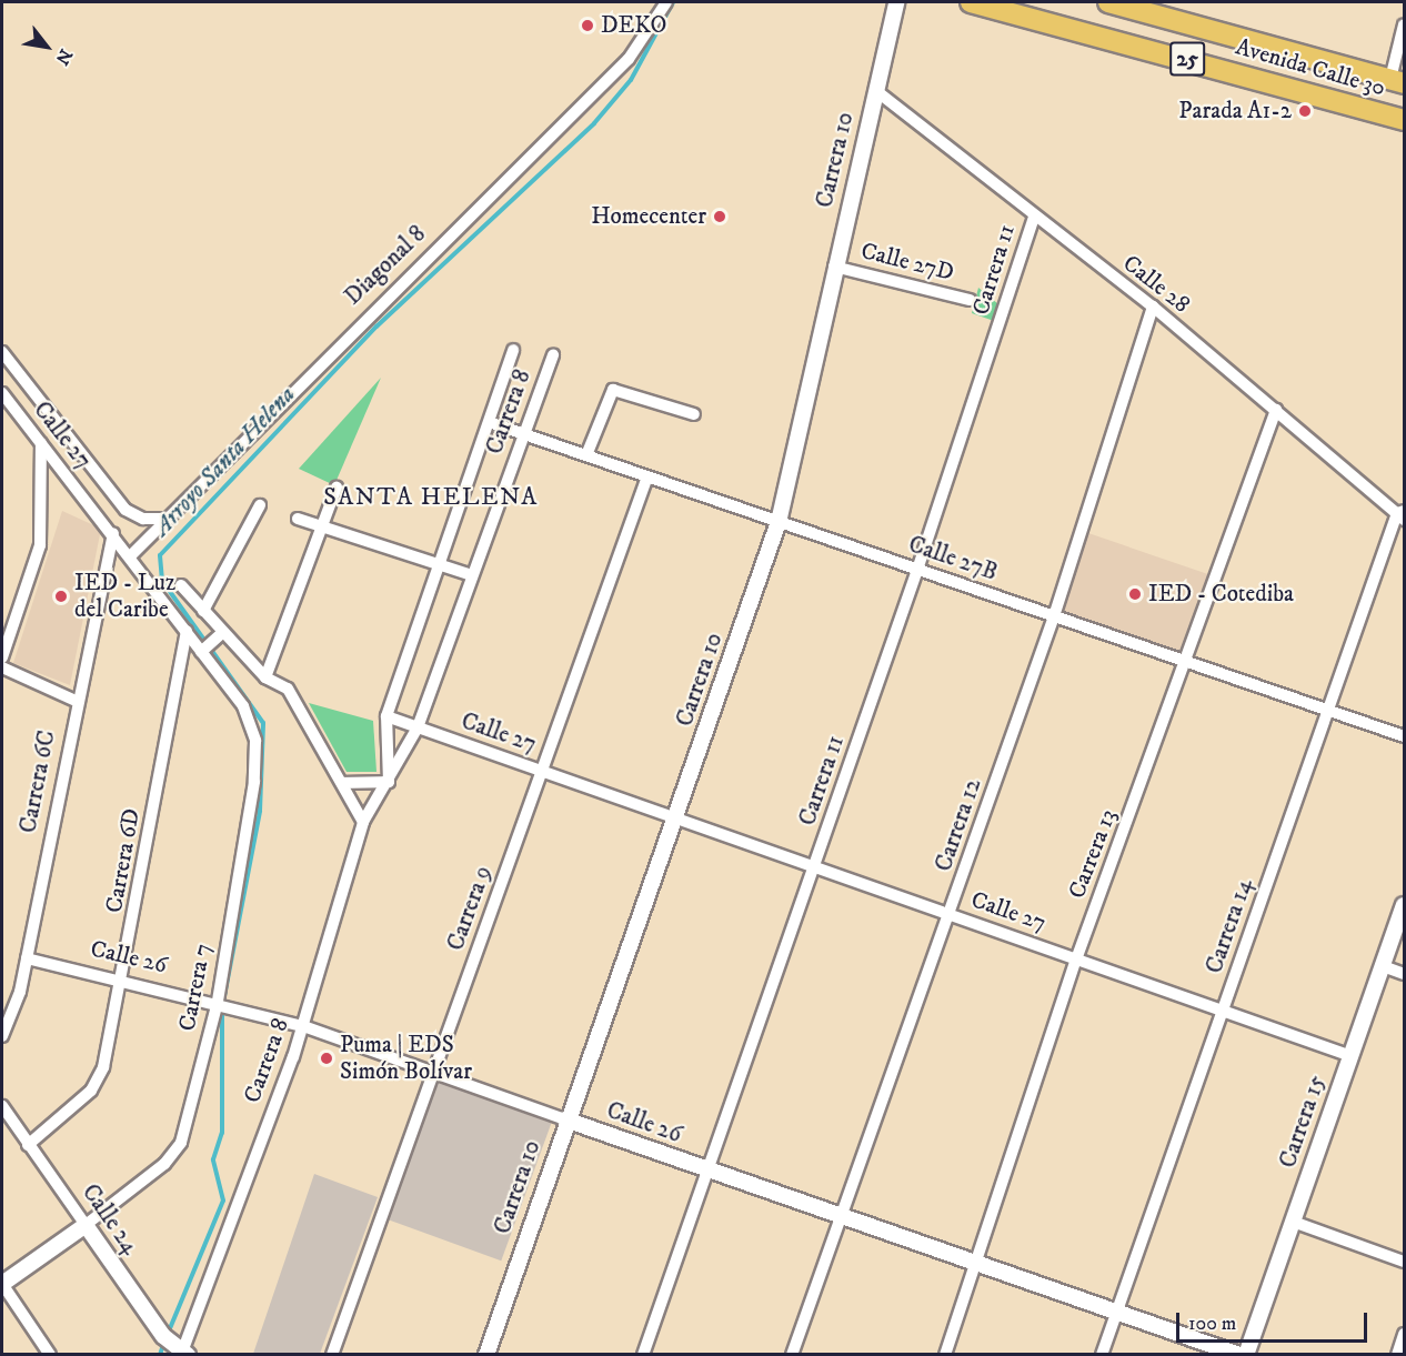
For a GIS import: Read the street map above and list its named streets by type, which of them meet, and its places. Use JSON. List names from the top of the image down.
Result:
{
  "streets": {
    "highway": ["25", "Avenida Calle 30"],
    "street": [
      "Carrera 10",
      "Calle 27D",
      "Diagonal 8",
      "Carrera 11",
      "Calle 28",
      "Carrera 8",
      "Calle 27",
      "Calle 27B",
      "Carrera 6C",
      "Carrera 12",
      "Carrera 13",
      "Carrera 6D",
      "Carrera 9",
      "Carrera 14",
      "Calle 26",
      "Carrera 7",
      "Carrera 15",
      "Calle 24"
    ]
  },
  "crossings": [
    ["Carrera 10", "Calle 27D"],
    ["Carrera 10", "Calle 28"],
    ["Carrera 10", "Calle 27"],
    ["Carrera 10", "Calle 27B"],
    ["Carrera 10", "Calle 26"],
    ["Diagonal 8", "Calle 27"],
    ["Carrera 11", "Calle 28"],
    ["Carrera 11", "Calle 27"],
    ["Carrera 11", "Calle 27B"],
    ["Carrera 11", "Calle 26"],
    ["Calle 28", "Carrera 12"],
    ["Calle 28", "Carrera 13"],
    ["Calle 28", "Carrera 14"],
    ["Carrera 8", "Calle 27"],
    ["Carrera 8", "Calle 27B"],
    ["Carrera 8", "Calle 26"],
    ["Carrera 8", "Calle 24"],
    ["Calle 27", "Carrera 6C"],
    ["Calle 27", "Carrera 12"],
    ["Calle 27", "Carrera 13"],
    ["Calle 27", "Carrera 6D"],
    ["Calle 27", "Carrera 9"],
    ["Calle 27", "Carrera 14"],
    ["Calle 27", "Carrera 7"],
    ["Calle 27", "Carrera 15"],
    ["Calle 27B", "Carrera 12"],
    ["Calle 27B", "Carrera 13"],
    ["Calle 27B", "Carrera 9"],
    ["Calle 27B", "Carrera 14"],
    ["Carrera 6C", "Calle 26"],
    ["Carrera 12", "Calle 26"],
    ["Carrera 13", "Calle 26"],
    ["Carrera 6D", "Calle 26"],
    ["Carrera 6D", "Carrera 7"],
    ["Carrera 6D", "Calle 24"],
    ["Carrera 9", "Calle 26"],
    ["Carrera 14", "Calle 26"],
    ["Calle 26", "Carrera 7"],
    ["Carrera 7", "Calle 24"]
  ],
  "districts": ["SANTA HELENA"],
  "water": ["Arroyo Santa Helena"],
  "places": [
    "DEKO",
    "Parada A1-2",
    "Homecenter",
    "IED - Cotediba",
    "IED - Luz del Caribe",
    "Puma | EDS Simón Bolívar"
  ],
  "scale_bar": "100 m",
  "north": "bottom right"
}
